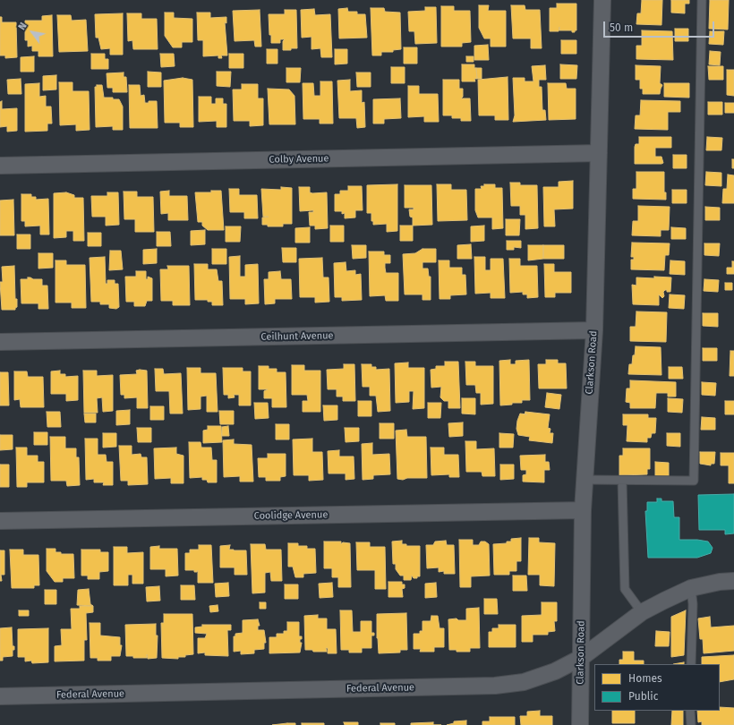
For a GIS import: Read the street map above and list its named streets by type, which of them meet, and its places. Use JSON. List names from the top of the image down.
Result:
{
  "streets": {
    "street": [
      "Colby Avenue",
      "Ceilhunt Avenue",
      "Clarkson Road",
      "Coolidge Avenue",
      "Federal Avenue"
    ]
  },
  "crossings": [
    ["Colby Avenue", "Clarkson Road"],
    ["Ceilhunt Avenue", "Clarkson Road"],
    ["Clarkson Road", "Coolidge Avenue"],
    ["Clarkson Road", "Federal Avenue"]
  ],
  "legend": ["Homes", "Public"],
  "scale_bar": "50 m",
  "north": "top left"
}
